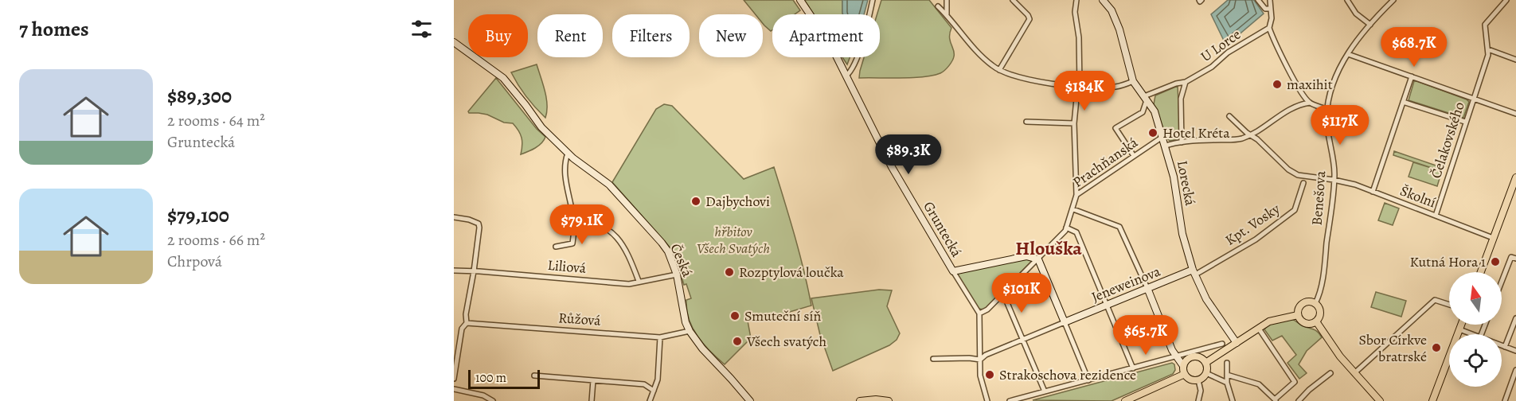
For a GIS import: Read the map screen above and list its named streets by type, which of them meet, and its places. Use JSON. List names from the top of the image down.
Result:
{
  "streets": {
    "street": [
      "U Lorce",
      "Čelakovského",
      "Prachňanská",
      "Lorecká",
      "Školní",
      "Benešova",
      "Kpt. Vosky",
      "Gruntecká",
      "Česká",
      "Liliová",
      "Jeneweinova",
      "Růžová"
    ]
  },
  "crossings": [
    ["U Lorce", "Lorecká"],
    ["Čelakovského", "Školní"],
    ["Prachňanská", "Lorecká"],
    ["Lorecká", "Kpt. Vosky"],
    ["Lorecká", "Jeneweinova"],
    ["Školní", "Benešova"],
    ["Kpt. Vosky", "Jeneweinova"],
    ["Česká", "Liliová"],
    ["Česká", "Růžová"]
  ],
  "districts": ["Hlouška"],
  "parks": ["hřbitov Všech Svatých"],
  "places": [
    "maxihit",
    "Hotel Kréta",
    "Dajbychovi",
    "Kutná Hora 1",
    "Rozptylová loučka",
    "Smuteční síň",
    "Všech svatých",
    "Sbor Církve bratrské",
    "Strakoschova rezidence"
  ],
  "scale_bar": "100 m",
  "north": "top",
  "page": {
    "heading": "7 homes",
    "chip": [
      "Buy",
      "Rent",
      "Filters",
      "New",
      "Apartment"
    ],
    "price": [
      "$68.7K",
      "$184K",
      "$117K",
      "$89.3K",
      "$79.1K",
      "$101K",
      "$65.7K"
    ],
    "list": [
      {
        "name": "$89,300",
        "note": "2 rooms · 64 m² · Gruntecká"
      },
      {
        "name": "$79,100",
        "note": "2 rooms · 66 m² · Chrpová"
      }
    ],
    "scale": "100 m"
  }
}
